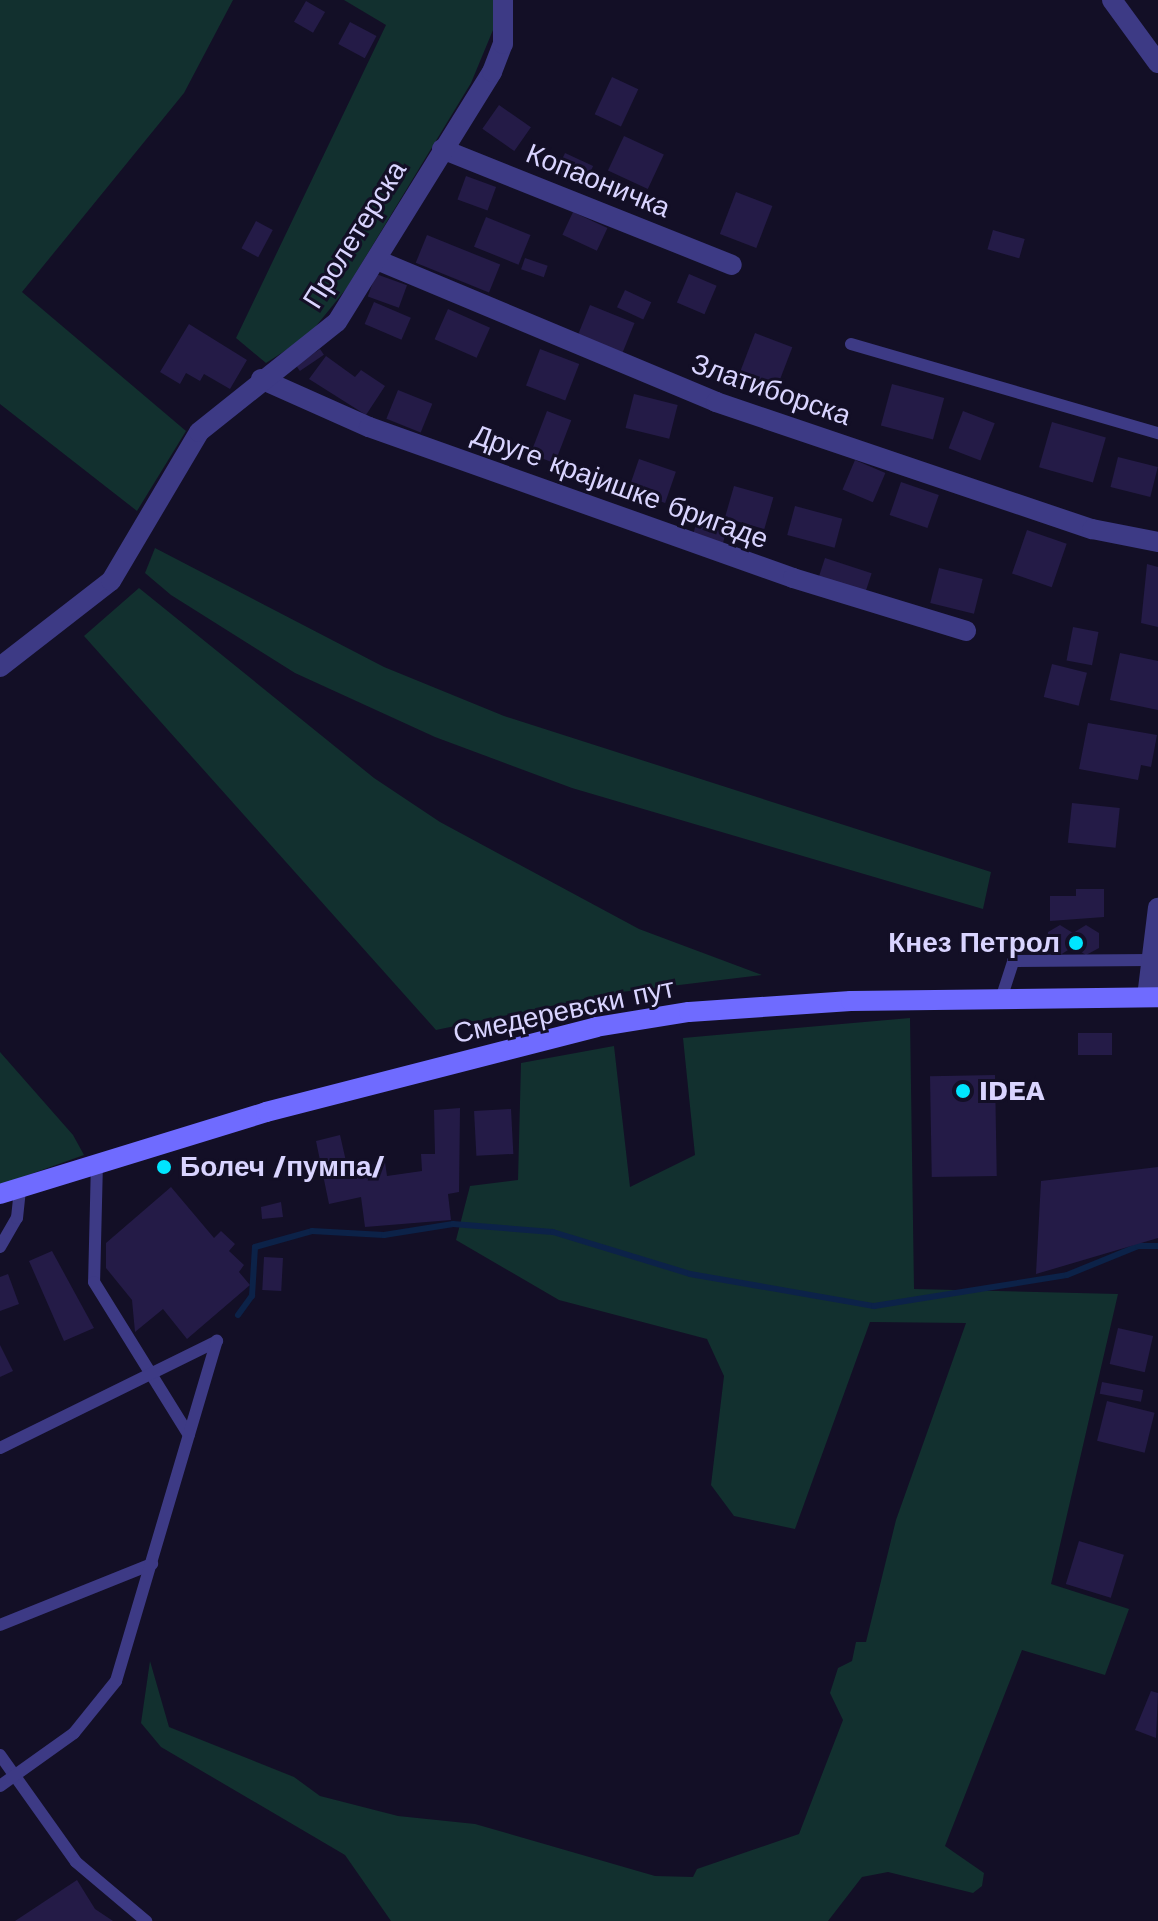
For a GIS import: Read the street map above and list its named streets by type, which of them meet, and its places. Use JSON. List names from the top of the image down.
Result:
{
  "streets": {
    "main road": ["Смедеревски пут"],
    "street": [
      "Копаоничка",
      "Пролетерска",
      "Златиборска",
      "Друге крајишке бригаде"
    ]
  },
  "crossings": [
    ["Копаоничка", "Пролетерска"],
    ["Пролетерска", "Златиборска"],
    ["Пролетерска", "Друге крајишке бригаде"]
  ],
  "places": ["Кнез Петрол", "IDEA", "Болеч /пумпа/"]
}
